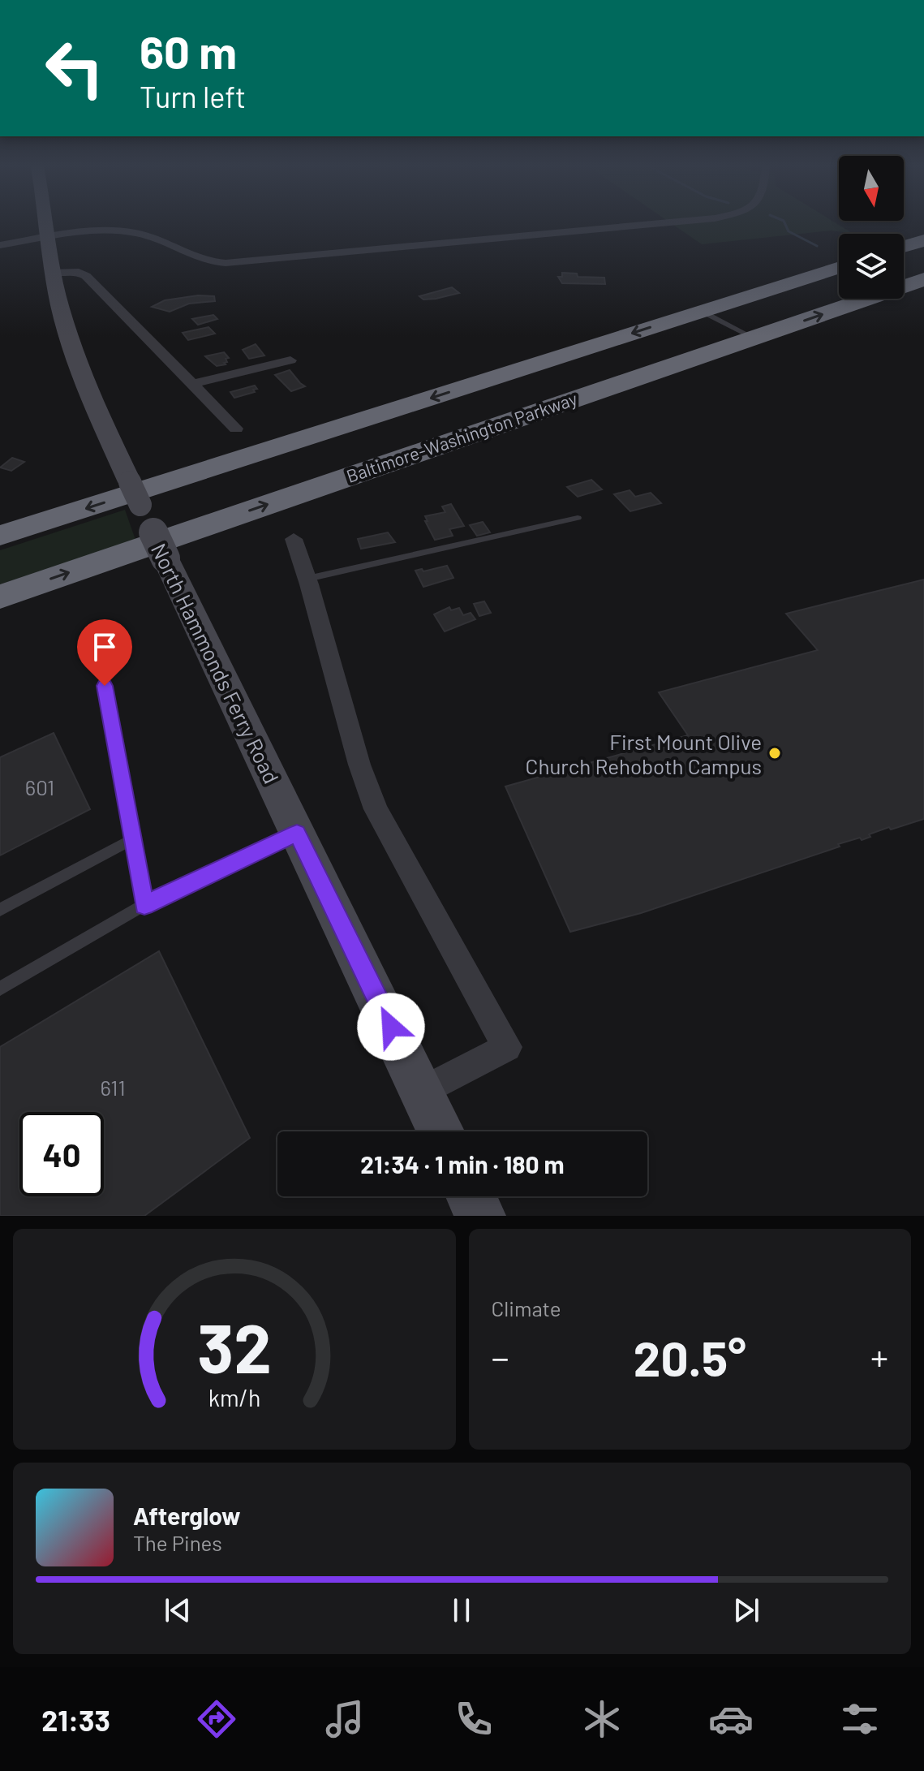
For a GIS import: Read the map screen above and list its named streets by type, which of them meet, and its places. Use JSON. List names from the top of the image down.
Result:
{
  "streets": {
    "highway": ["Baltimore-Washington Parkway"],
    "street": ["North Hammonds Ferry Road"]
  },
  "places": ["First Mount Olive Church Rehoboth Campus"],
  "house_numbers": ["601", "611"],
  "north": "bottom",
  "page": {
    "turn": ["60 m", "Turn left"],
    "limit": "40",
    "trip": "21:34 · 1 min · 180 m",
    "tile": "Climate",
    "heat": ["−", "20.5°", "+"],
    "song": ["Afterglow", "The Pines"],
    "tabs": "21:33",
    "gauge": ["32", "km/h"]
  }
}
